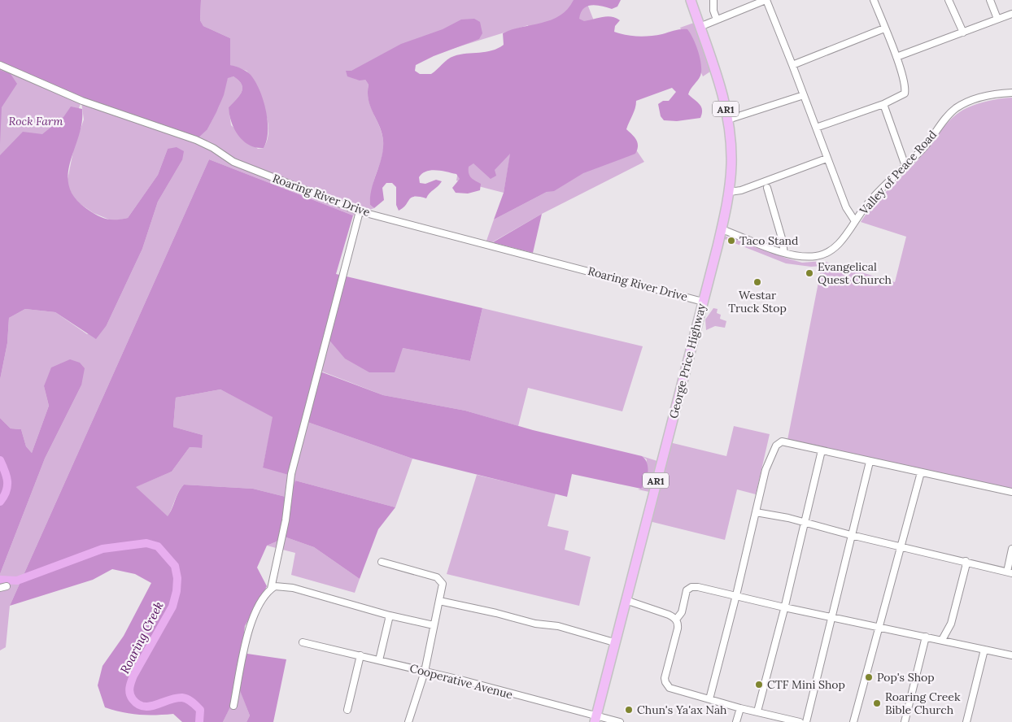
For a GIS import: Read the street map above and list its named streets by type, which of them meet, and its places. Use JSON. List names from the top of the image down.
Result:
{
  "streets": {
    "highway": ["AR1", "George Price Highway"],
    "street": ["Valley of Peace Road", "Roaring River Drive", "Cooperative Avenue"]
  },
  "crossings": [
    ["Valley of Peace Road", "George Price Highway"],
    ["Roaring River Drive", "George Price Highway"],
    ["George Price Highway", "Cooperative Avenue"]
  ],
  "water": ["Roaring Creek"],
  "parks": ["Rock Farm"],
  "places": [
    "Taco Stand",
    "Evangelical Quest Church",
    "Westar Truck Stop",
    "Pop's Shop",
    "CTF Mini Shop",
    "Roaring Creek Bible Church",
    "Chun's Ya'ax Nah"
  ]
}
